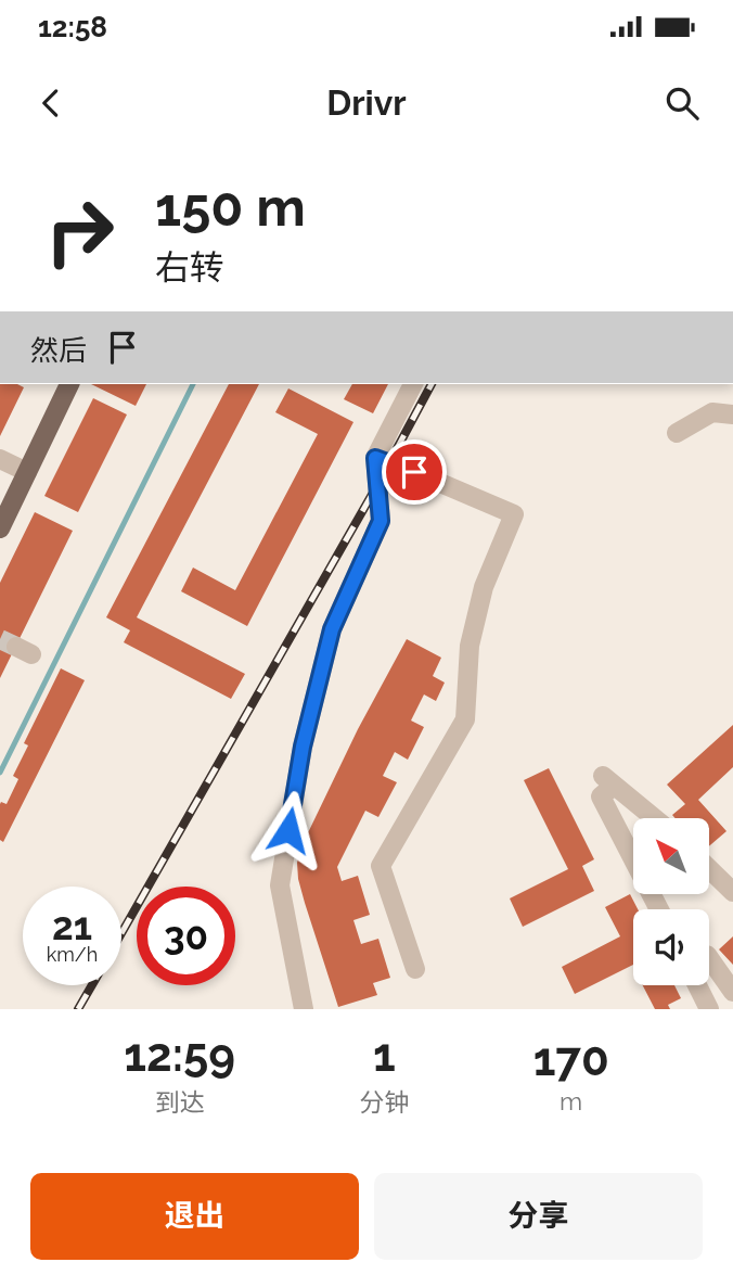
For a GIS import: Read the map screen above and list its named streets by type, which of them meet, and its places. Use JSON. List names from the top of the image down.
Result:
{
  "north": "top left",
  "page": {
    "status": "12:58",
    "header": "Drivr",
    "turn": ["150 m", "右转"],
    "then": "然后",
    "speed": "21 km/h",
    "limit": "30",
    "eta": [
      "12:59",
      "到达",
      "1",
      "分钟",
      "170",
      "m"
    ],
    "buttons": ["退出", "分享"]
  }
}
